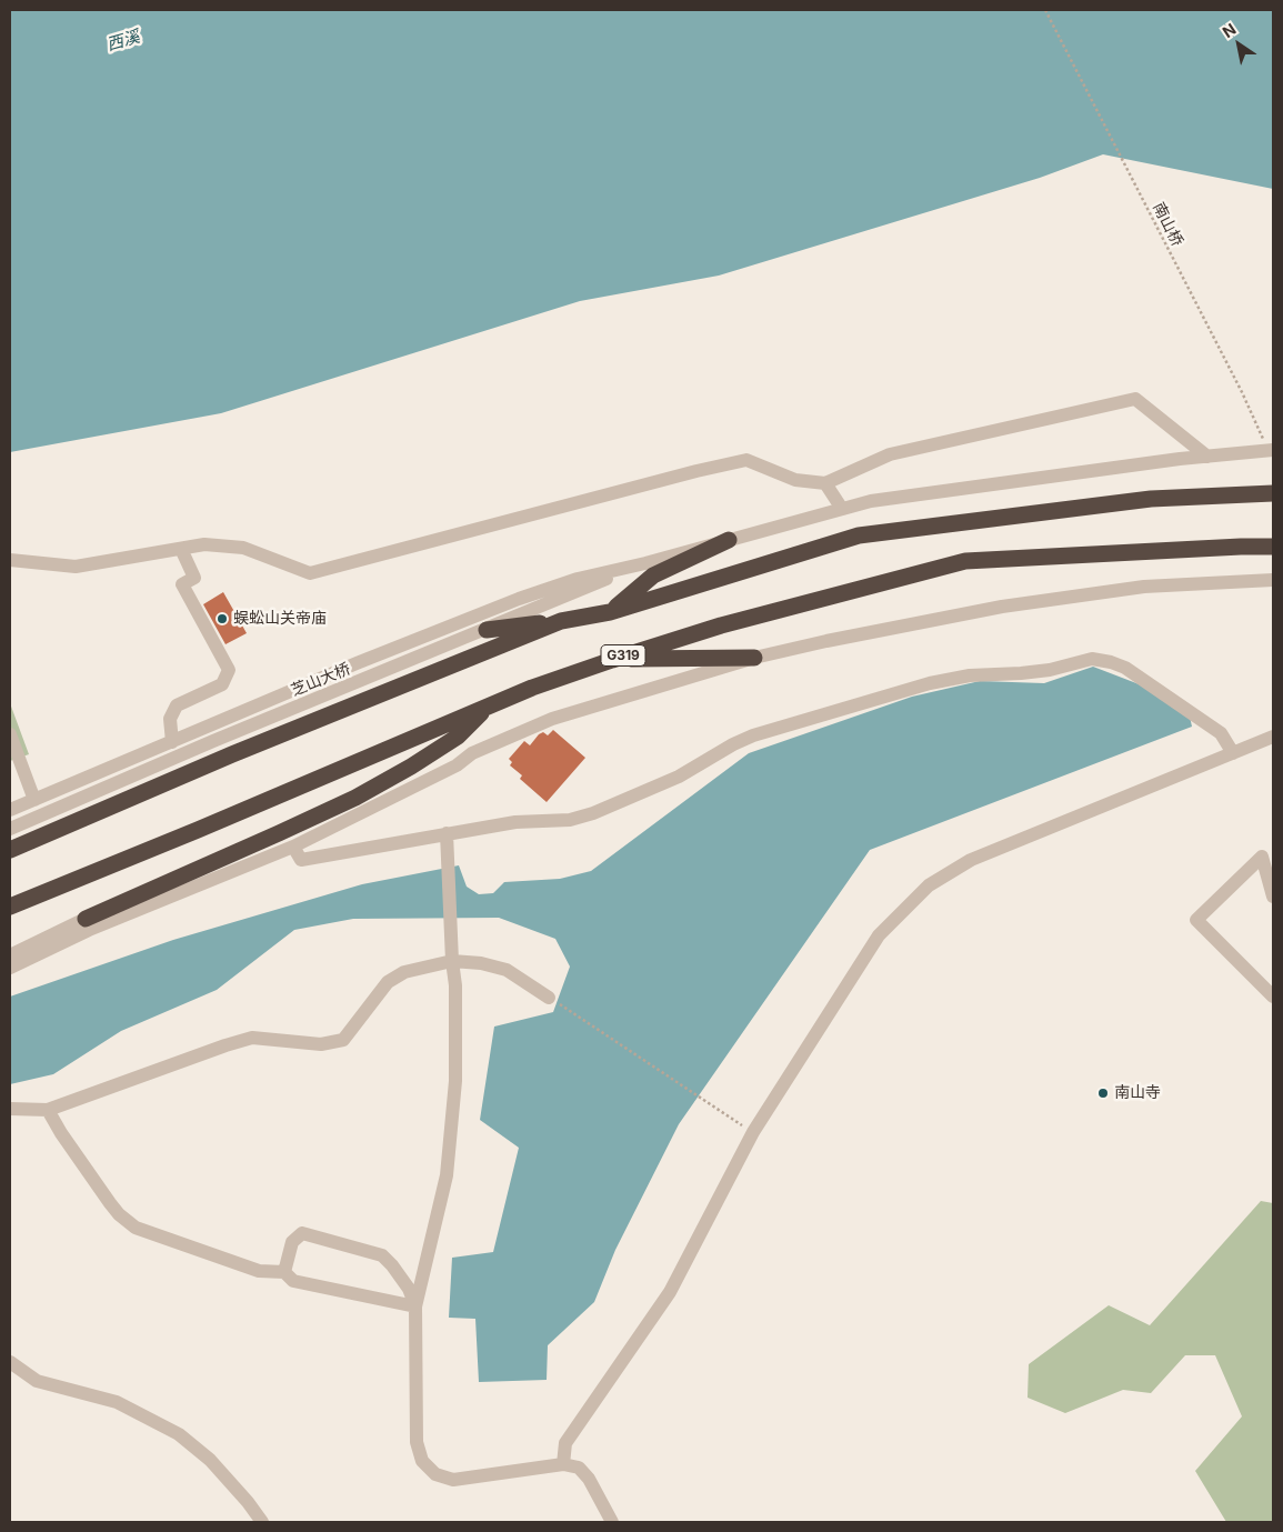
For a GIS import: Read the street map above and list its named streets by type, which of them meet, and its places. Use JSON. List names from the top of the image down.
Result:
{
  "streets": {
    "highway": ["G319"],
    "street": ["芝山大桥"],
    "path": ["南山桥"]
  },
  "water": ["西溪"],
  "places": ["蜈蚣山关帝庙", "南山寺"],
  "north": "top left"
}
